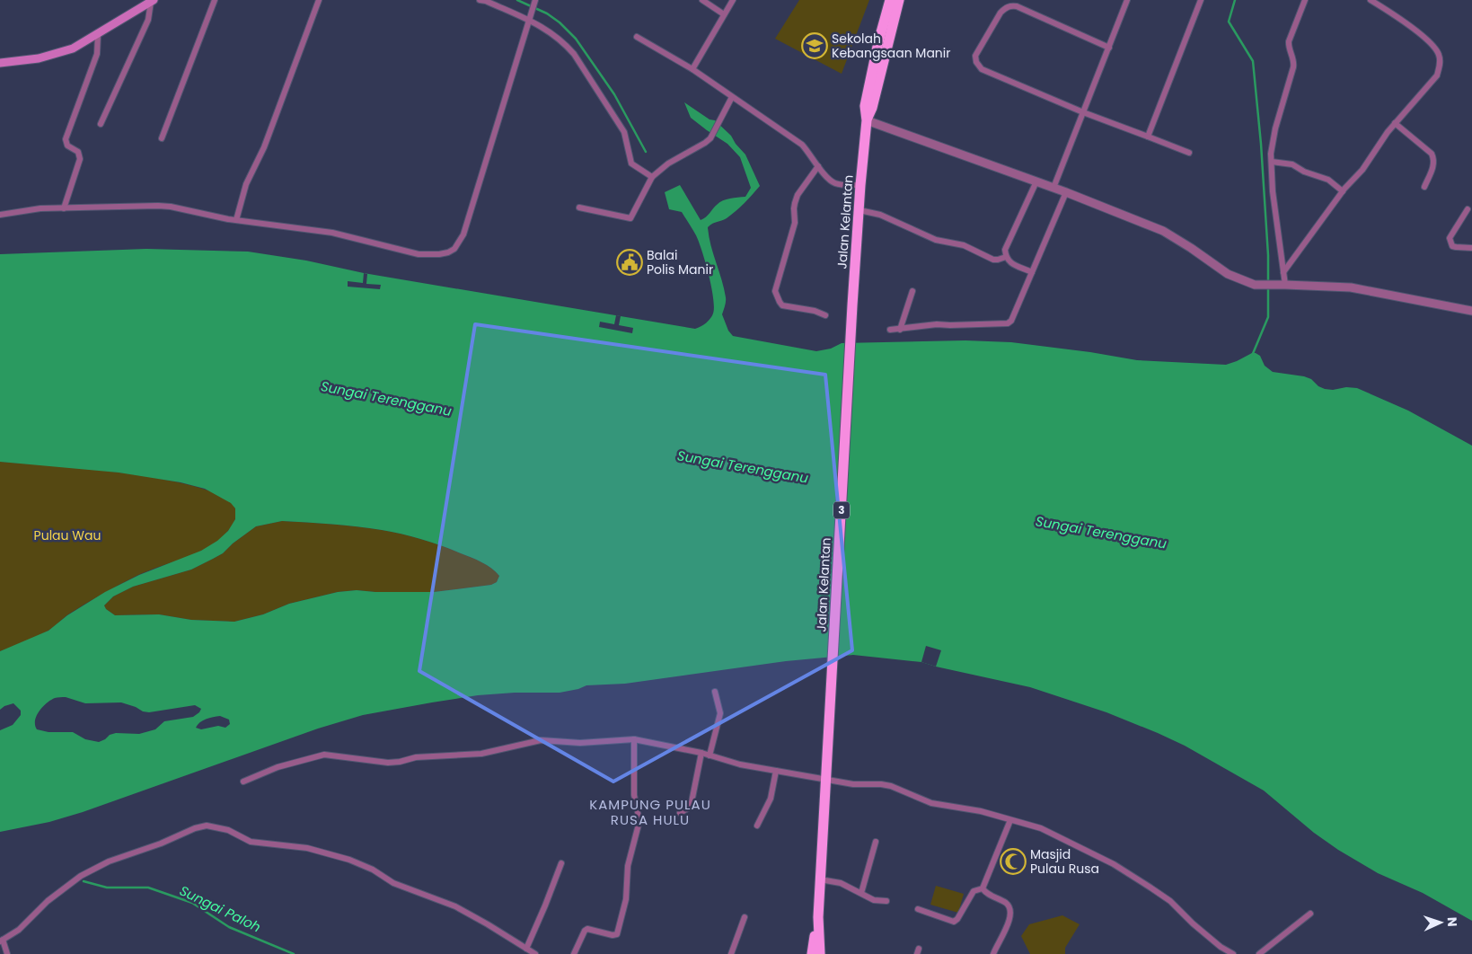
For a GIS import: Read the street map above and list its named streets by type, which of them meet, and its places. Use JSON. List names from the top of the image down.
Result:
{
  "streets": {
    "highway": ["Jalan Kelantan", "3"]
  },
  "districts": ["KAMPUNG PULAU RUSA HULU"],
  "water": ["Sungai Terengganu", "Sungai Paloh"],
  "parks": ["Pulau Wau"],
  "places": {
    "school or university": ["Sekolah Kebangsaan Manir"],
    "public building": ["Balai Polis Manir"],
    "mosque": ["Masjid Pulau Rusa"]
  },
  "north": "right"
}
